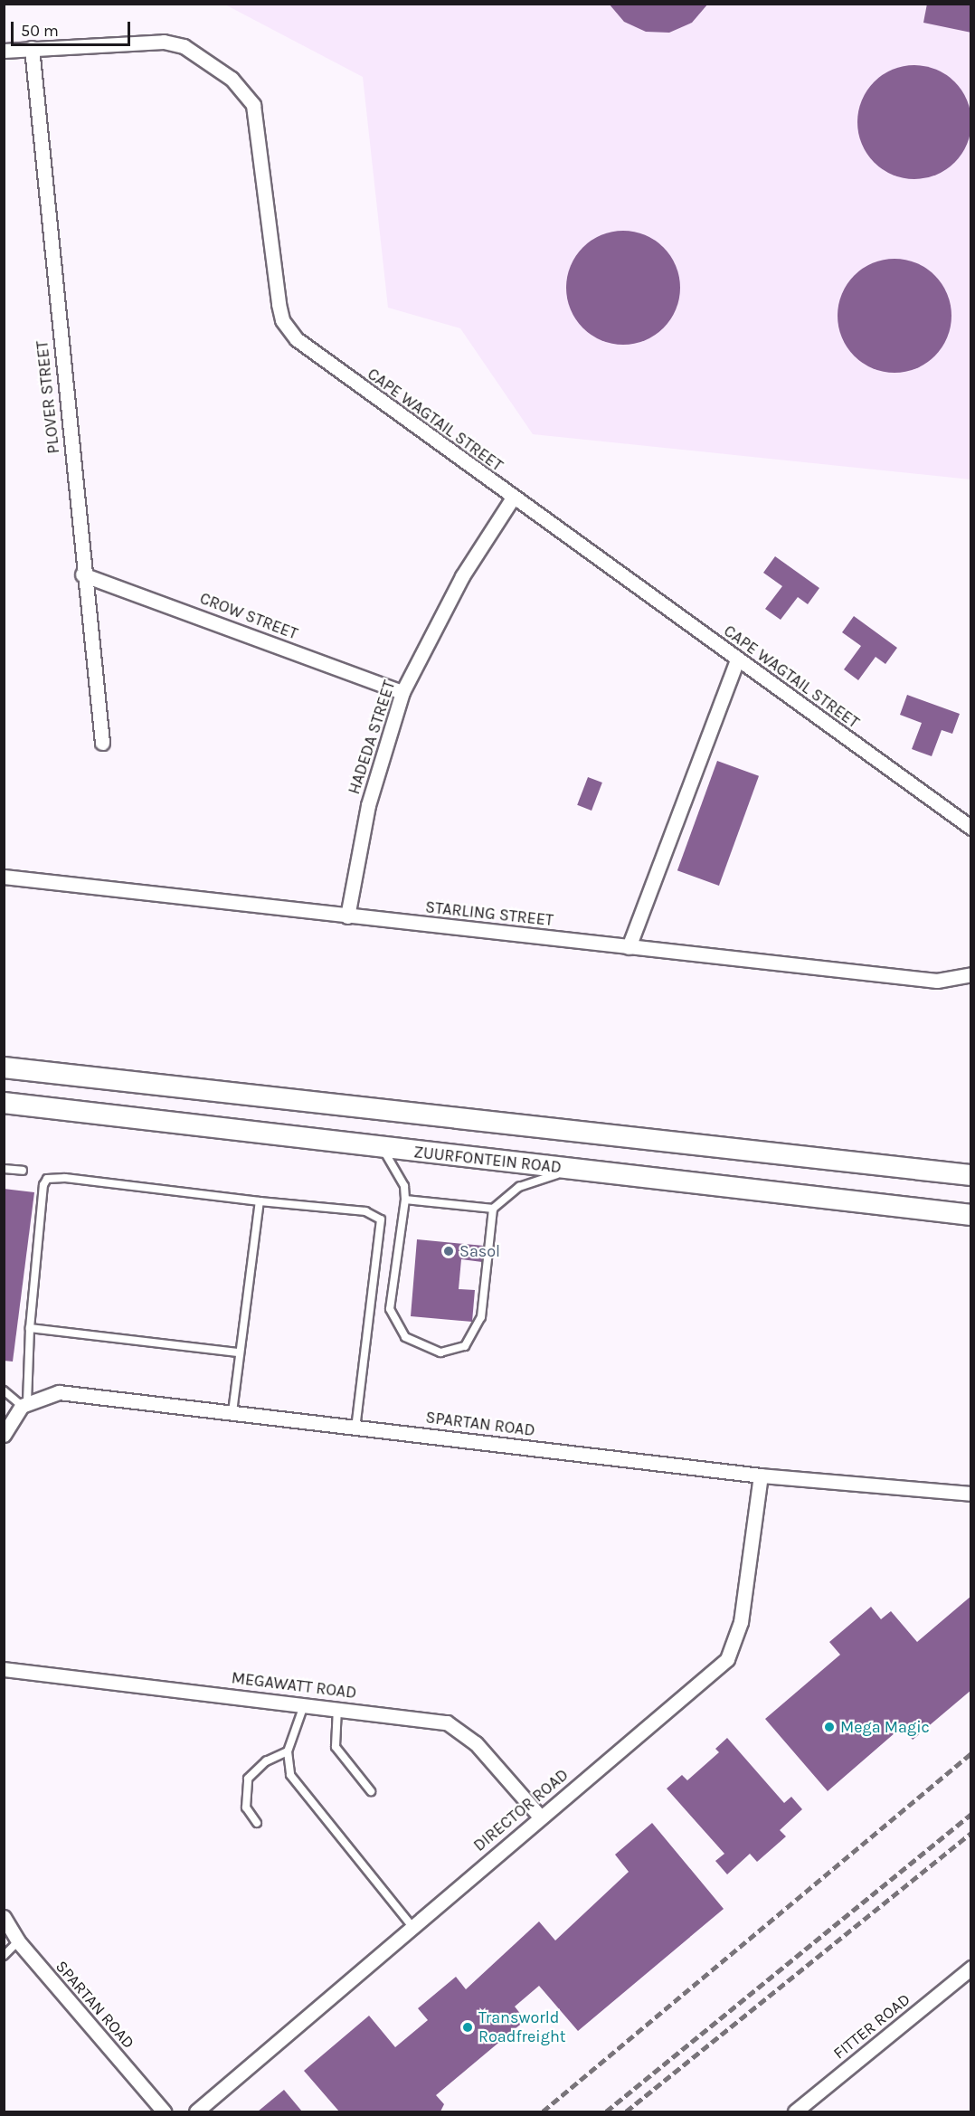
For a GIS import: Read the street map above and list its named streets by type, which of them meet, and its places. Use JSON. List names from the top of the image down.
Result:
{
  "streets": {
    "main road": ["ZUURFONTEIN ROAD"],
    "street": [
      "PLOVER STREET",
      "CAPE WAGTAIL STREET",
      "CROW STREET",
      "HADEDA STREET",
      "STARLING STREET",
      "SPARTAN ROAD",
      "MEGAWATT ROAD",
      "DIRECTOR ROAD",
      "FITTER ROAD"
    ]
  },
  "crossings": [
    ["PLOVER STREET", "CAPE WAGTAIL STREET"],
    ["PLOVER STREET", "CROW STREET"],
    ["CAPE WAGTAIL STREET", "HADEDA STREET"],
    ["CROW STREET", "HADEDA STREET"],
    ["HADEDA STREET", "STARLING STREET"],
    ["SPARTAN ROAD", "DIRECTOR ROAD"],
    ["MEGAWATT ROAD", "DIRECTOR ROAD"]
  ],
  "places": ["Sasol", "Mega Magic", "Transworld Roadfreight"],
  "scale_bar": "50 m"
}
